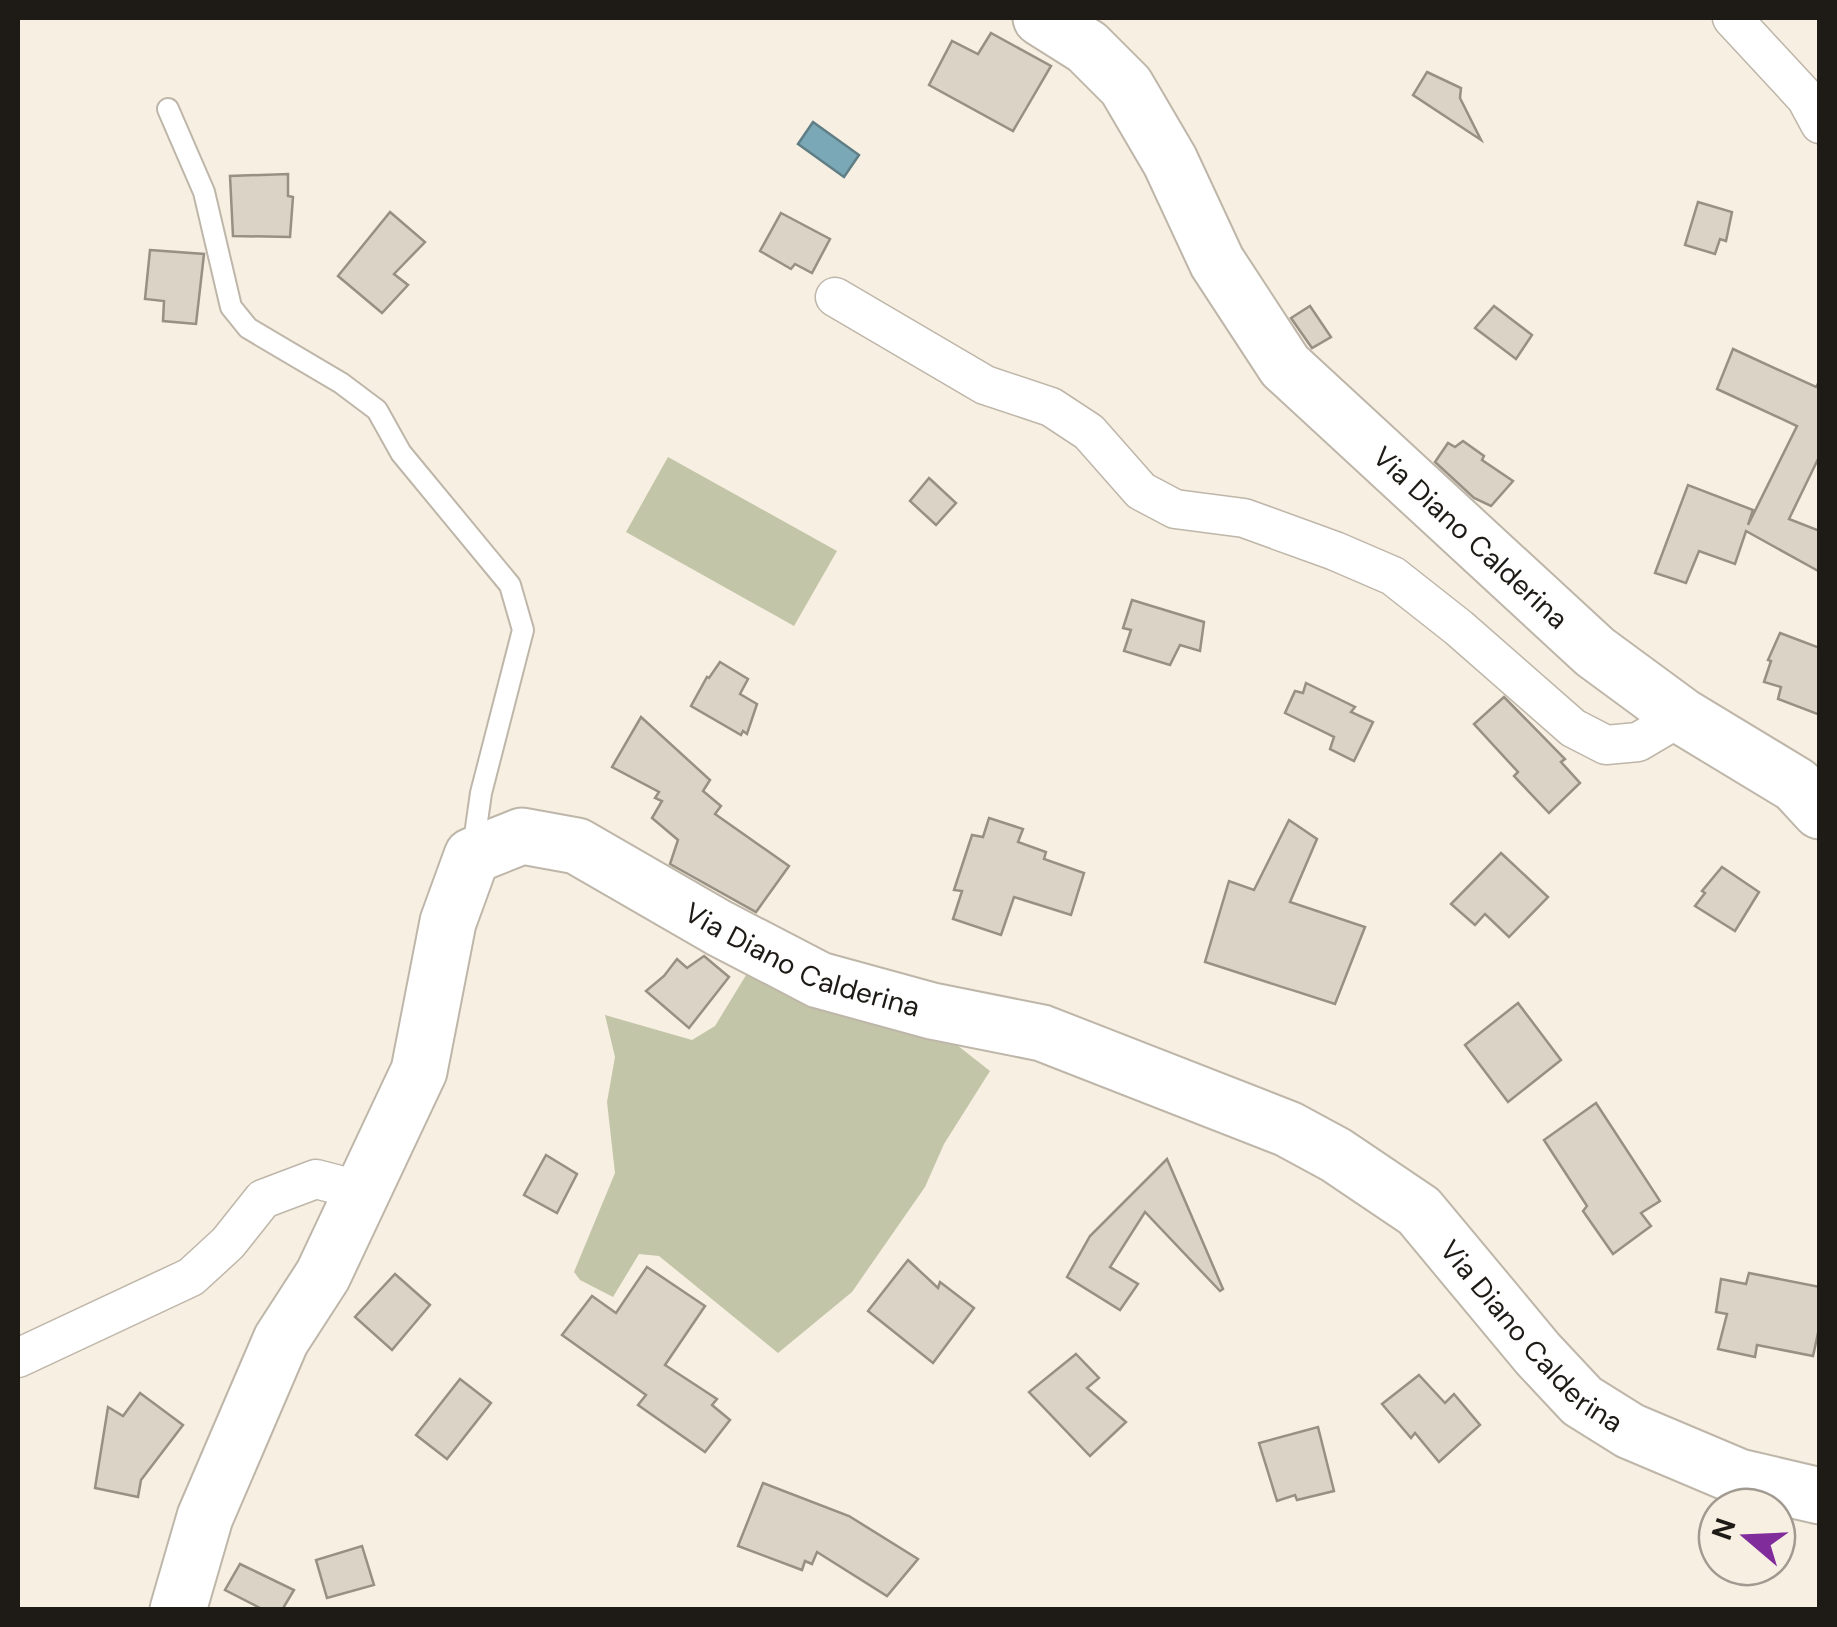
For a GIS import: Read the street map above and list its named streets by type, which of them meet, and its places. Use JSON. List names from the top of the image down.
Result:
{
  "streets": {
    "main road": ["Via Diano Calderina"]
  },
  "north": "left"
}
